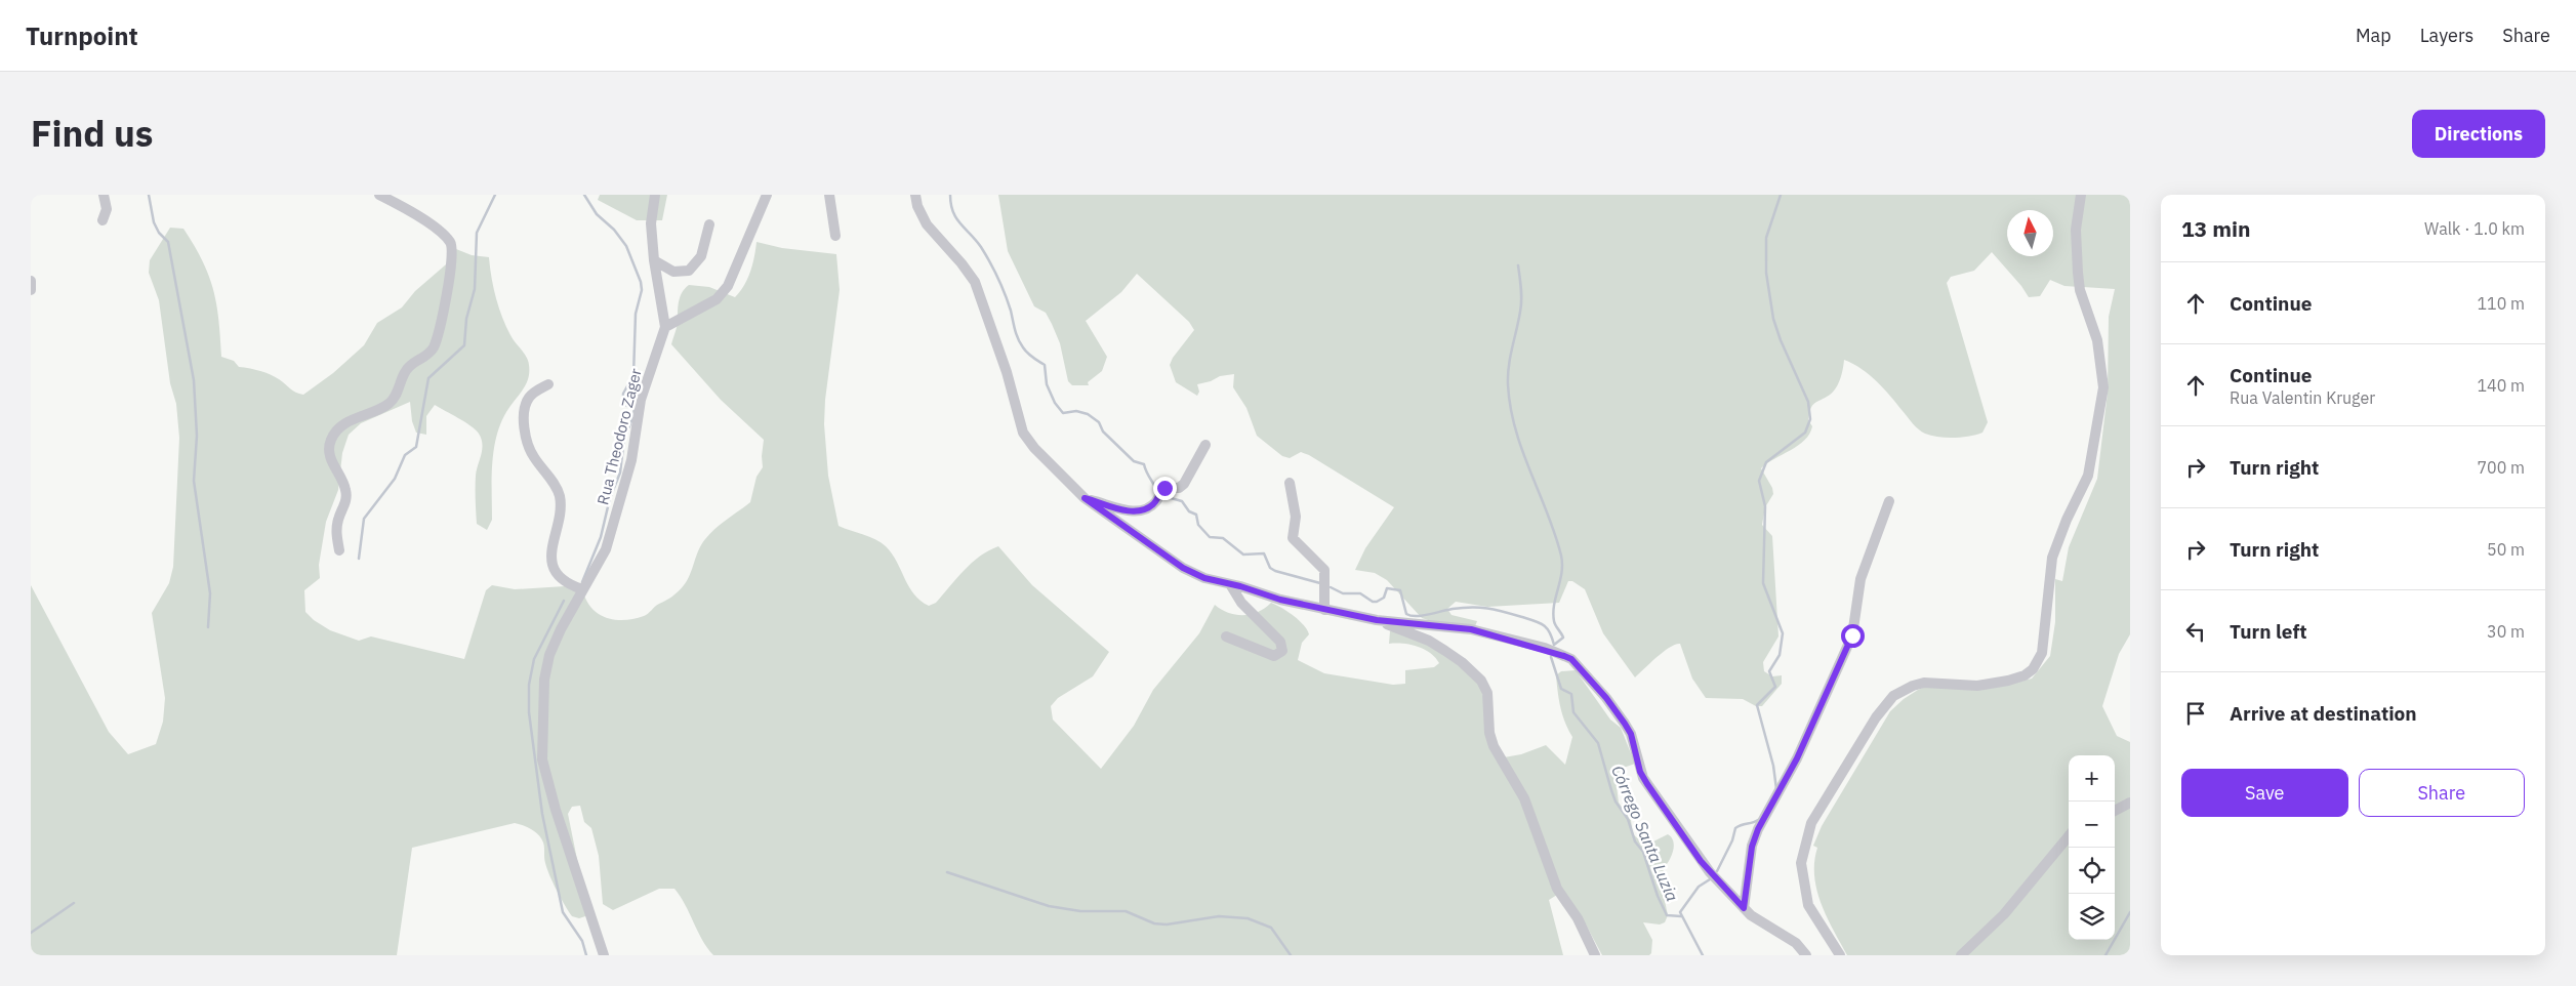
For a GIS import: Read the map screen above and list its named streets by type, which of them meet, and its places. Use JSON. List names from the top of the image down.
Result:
{
  "streets": {
    "street": ["Rua Theodoro Zager"]
  },
  "water": ["Córrego Santa Luzia"],
  "north": "top",
  "page": {
    "header": "Turnpoint",
    "nav": ["Map", "Layers", "Share"],
    "title": "Find us",
    "buttons": [
      "Directions",
      ["Save", "Share"]
    ],
    "heading": ["13 min", "Walk · 1.0 km"],
    "list": [
      ["Continue", "110 m"],
      ["Continue", "Rua Valentin Kruger", "140 m"],
      ["Turn right", "700 m"],
      ["Turn right", "50 m"],
      ["Turn left", "30 m"],
      "Arrive at destination"
    ],
    "map_buttons": ["+", "−"]
  }
}
